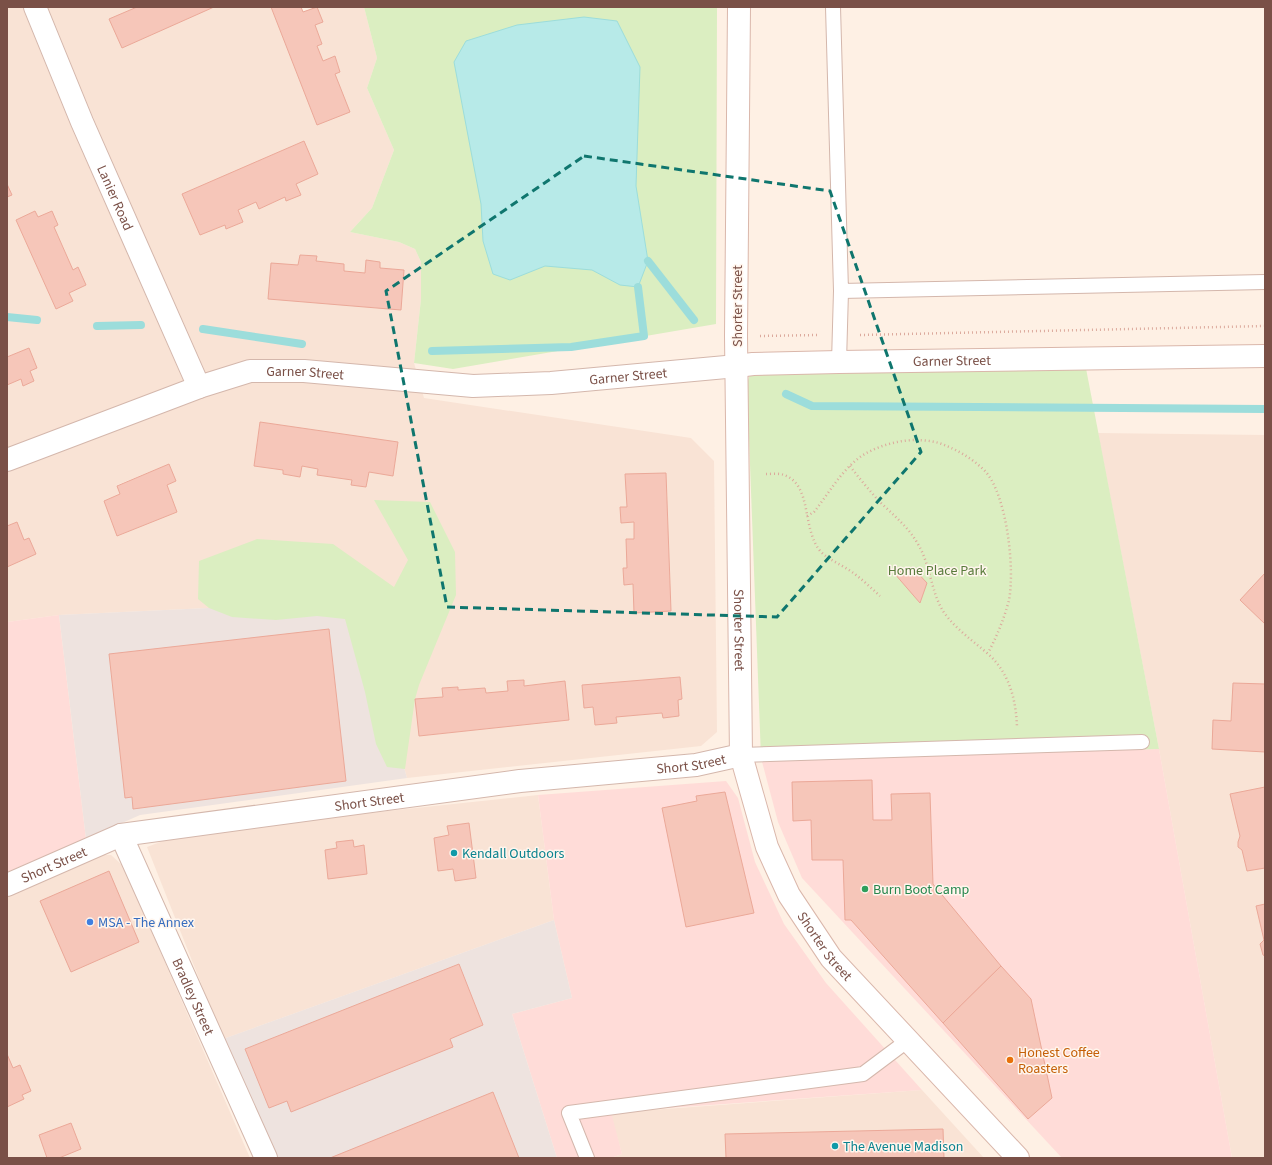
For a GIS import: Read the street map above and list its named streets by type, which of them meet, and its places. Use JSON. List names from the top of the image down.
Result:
{
  "streets": {
    "street": [
      "Lanier Road",
      "Shorter Street",
      "Garner Street",
      "Short Street",
      "Bradley Street"
    ]
  },
  "crossings": [
    ["Lanier Road", "Garner Street"],
    ["Shorter Street", "Garner Street"],
    ["Shorter Street", "Short Street"],
    ["Short Street", "Bradley Street"]
  ],
  "parks": ["Home Place Park"],
  "places": [
    "Kendall Outdoors",
    "Burn Boot Camp",
    "MSA - The Annex",
    "Honest Coffee Roasters",
    "The Avenue Madison"
  ]
}
